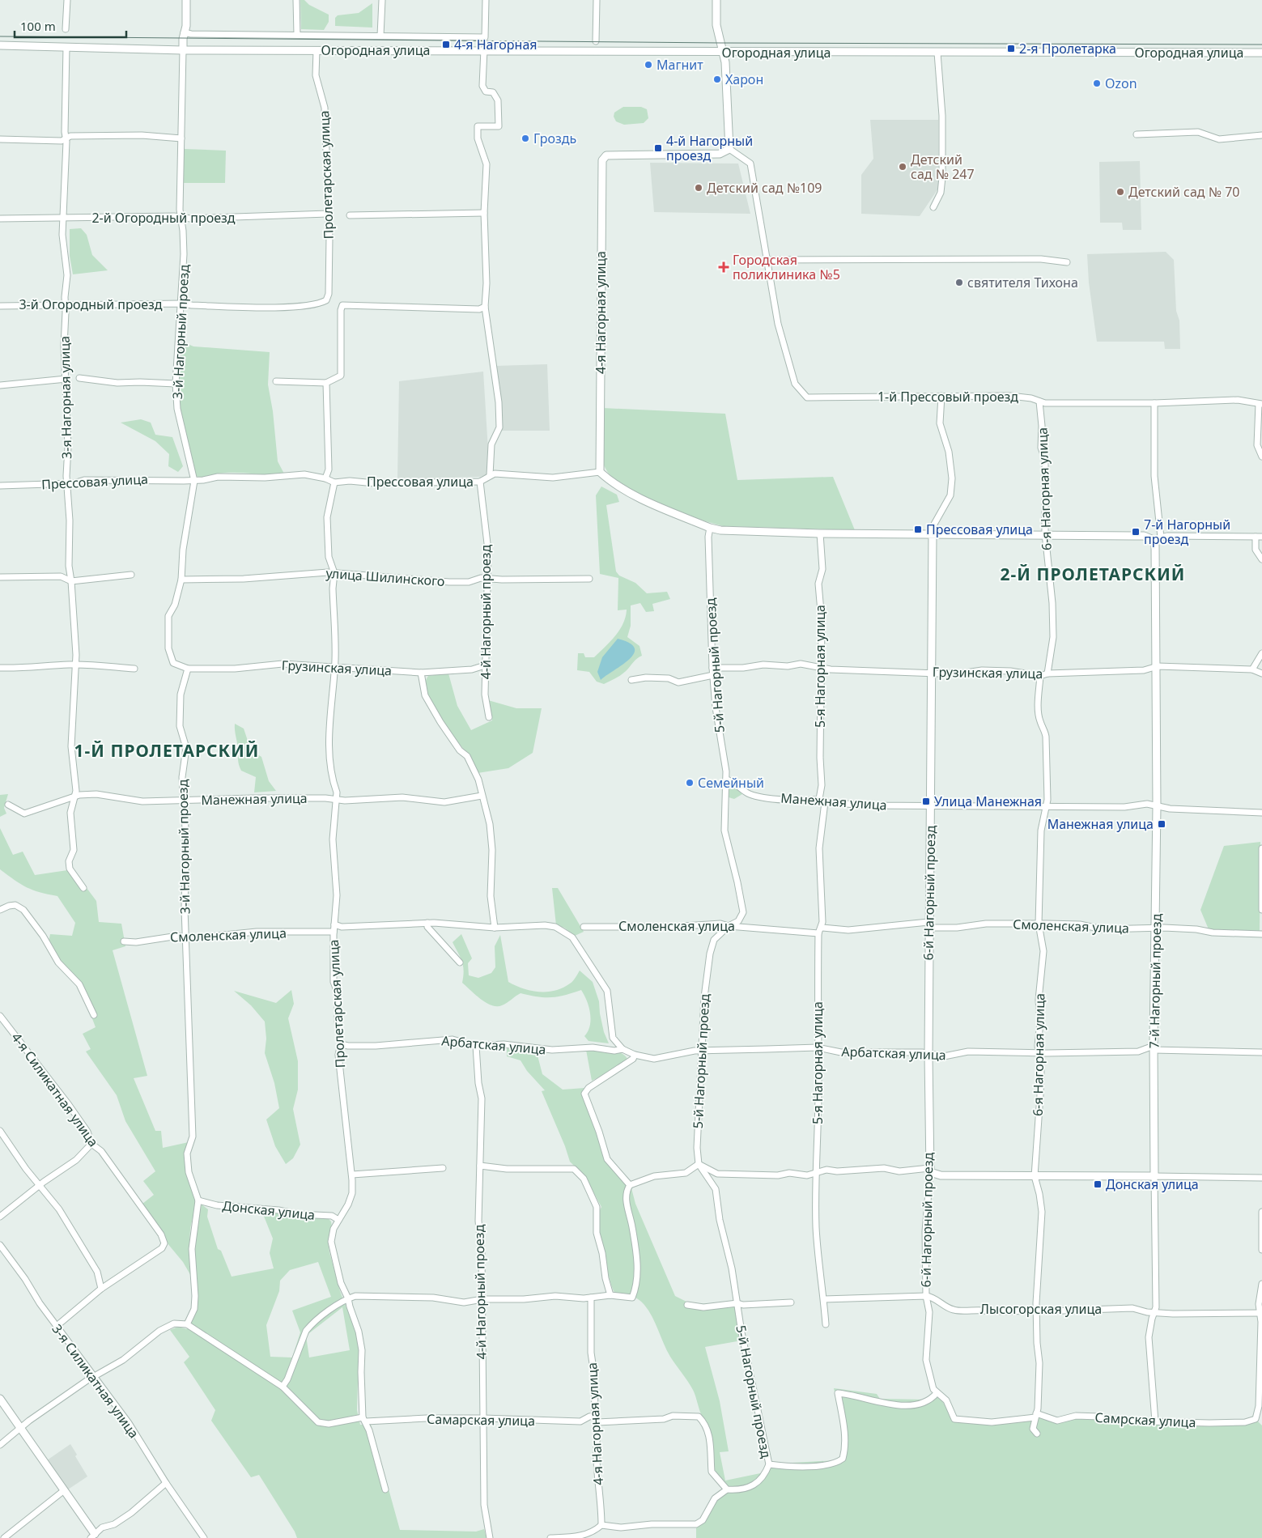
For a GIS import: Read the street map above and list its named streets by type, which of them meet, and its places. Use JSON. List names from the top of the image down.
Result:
{
  "streets": {
    "street": [
      "Огородная улица",
      "Пролетарская улица",
      "2-й Огородный проезд",
      "3-й Огородный проезд",
      "4-я Нагорная улица",
      "3-й Нагорный проезд",
      "1-й Прессовый проезд",
      "3-я Нагорная улица",
      "Прессовая улица",
      "6-я Нагорная улица",
      "улица Шилинского",
      "4-й Нагорный проезд",
      "5-й Нагорный проезд",
      "5-я Нагорная улица",
      "Грузинская улица",
      "Манежная улица",
      "6-й Нагорный проезд",
      "Смоленская улица",
      "7-й Нагорный проезд",
      "Арбатская улица",
      "4-я Силикатная улица",
      "Донская улица",
      "Лысогорская улица",
      "3-я Силикатная улица",
      "Самарская улица",
      "Самрская улица"
    ]
  },
  "crossings": [
    ["Огородная улица", "Пролетарская улица"],
    ["Огородная улица", "3-й Нагорный проезд"],
    ["Огородная улица", "3-я Нагорная улица"],
    ["Пролетарская улица", "2-й Огородный проезд"],
    ["Пролетарская улица", "3-й Огородный проезд"],
    ["Пролетарская улица", "Прессовая улица"],
    ["Пролетарская улица", "улица Шилинского"],
    ["Пролетарская улица", "Грузинская улица"],
    ["Пролетарская улица", "Манежная улица"],
    ["Пролетарская улица", "Смоленская улица"],
    ["Пролетарская улица", "Арбатская улица"],
    ["Пролетарская улица", "Донская улица"],
    ["Пролетарская улица", "Самарская улица"],
    ["2-й Огородный проезд", "3-й Нагорный проезд"],
    ["2-й Огородный проезд", "3-я Нагорная улица"],
    ["3-й Огородный проезд", "3-й Нагорный проезд"],
    ["3-й Огородный проезд", "3-я Нагорная улица"],
    ["4-я Нагорная улица", "Прессовая улица"],
    ["4-я Нагорная улица", "Самарская улица"],
    ["3-й Нагорный проезд", "Прессовая улица"],
    ["3-й Нагорный проезд", "улица Шилинского"],
    ["3-й Нагорный проезд", "Грузинская улица"],
    ["3-й Нагорный проезд", "Манежная улица"],
    ["3-й Нагорный проезд", "Смоленская улица"],
    ["3-й Нагорный проезд", "Донская улица"],
    ["1-й Прессовый проезд", "6-я Нагорная улица"],
    ["1-й Прессовый проезд", "6-й Нагорный проезд"],
    ["3-я Нагорная улица", "Прессовая улица"],
    ["3-я Нагорная улица", "Манежная улица"],
    ["Прессовая улица", "4-й Нагорный проезд"],
    ["6-я Нагорная улица", "Грузинская улица"],
    ["6-я Нагорная улица", "Манежная улица"],
    ["6-я Нагорная улица", "Смоленская улица"],
    ["6-я Нагорная улица", "Арбатская улица"],
    ["6-я Нагорная улица", "Лысогорская улица"],
    ["6-я Нагорная улица", "Самрская улица"],
    ["улица Шилинского", "4-й Нагорный проезд"],
    ["4-й Нагорный проезд", "Грузинская улица"],
    ["4-й Нагорный проезд", "Арбатская улица"],
    ["4-й Нагорный проезд", "Самарская улица"],
    ["5-й Нагорный проезд", "Грузинская улица"],
    ["5-й Нагорный проезд", "Манежная улица"],
    ["5-й Нагорный проезд", "Смоленская улица"],
    ["5-й Нагорный проезд", "Арбатская улица"],
    ["5-я Нагорная улица", "Грузинская улица"],
    ["5-я Нагорная улица", "Манежная улица"],
    ["5-я Нагорная улица", "Смоленская улица"],
    ["5-я Нагорная улица", "Арбатская улица"],
    ["5-я Нагорная улица", "Лысогорская улица"],
    ["Грузинская улица", "6-й Нагорный проезд"],
    ["Грузинская улица", "7-й Нагорный проезд"],
    ["Манежная улица", "6-й Нагорный проезд"],
    ["Манежная улица", "7-й Нагорный проезд"],
    ["6-й Нагорный проезд", "Смоленская улица"],
    ["6-й Нагорный проезд", "Арбатская улица"],
    ["6-й Нагорный проезд", "Лысогорская улица"],
    ["6-й Нагорный проезд", "Самрская улица"],
    ["Смоленская улица", "7-й Нагорный проезд"],
    ["7-й Нагорный проезд", "Арбатская улица"],
    ["7-й Нагорный проезд", "Лысогорская улица"],
    ["7-й Нагорный проезд", "Самрская улица"],
    ["Лысогорская улица", "Самрская улица"]
  ],
  "districts": ["2-Й ПРОЛЕТАРСКИЙ", "1-Й ПРОЛЕТАРСКИЙ"],
  "places": {
    "transit": [
      "4-я Нагорная",
      "2-я Пролетарка",
      "4-й Нагорный проезд",
      "Прессовая улица",
      "7-й Нагорный проезд",
      "Улица Манежная",
      "Манежная улица",
      "Донская улица"
    ],
    "other": [
      "Магнит",
      "Харон",
      "Ozon",
      "Гроздь",
      "Детский сад № 247",
      "Детский сад №109",
      "Детский сад № 70",
      "святителя Тихона",
      "Семейный"
    ],
    "health": ["Городская поликлиника №5"]
  },
  "scale_bar": "100 m"
}
